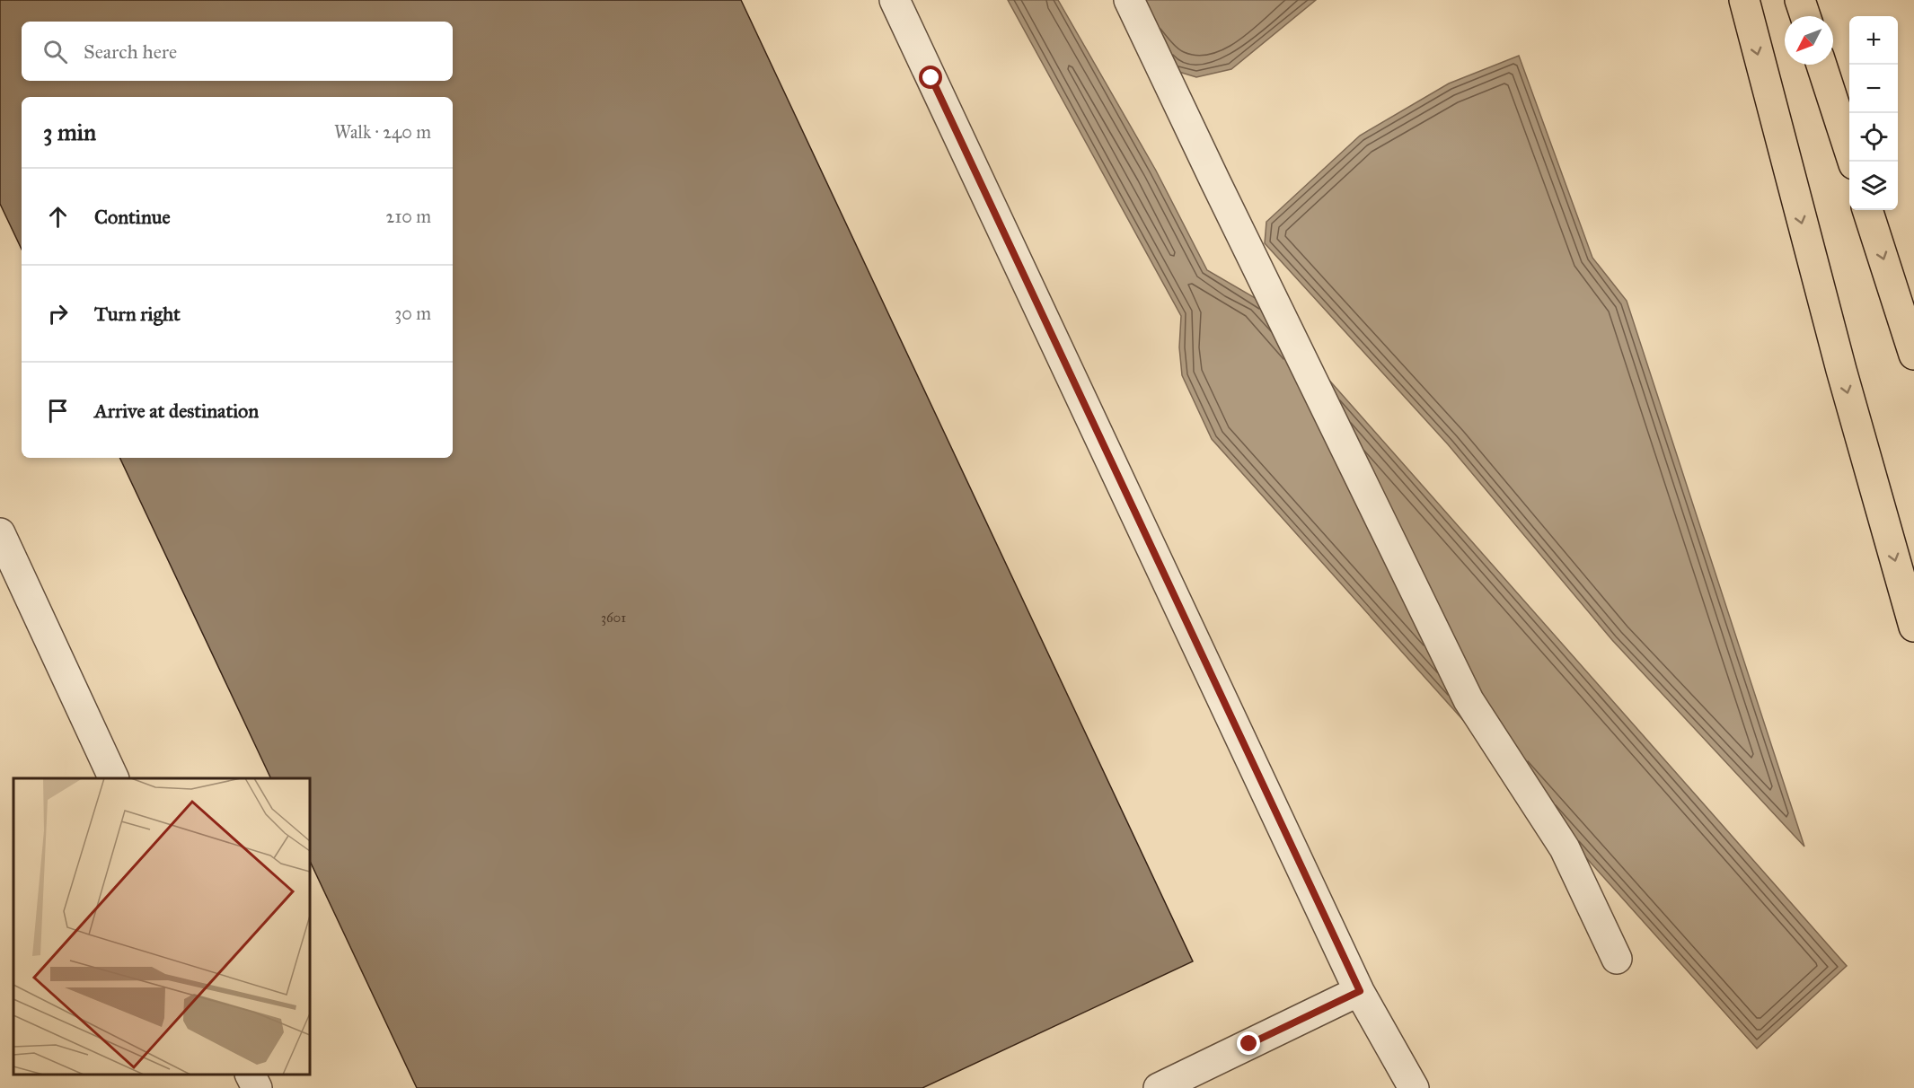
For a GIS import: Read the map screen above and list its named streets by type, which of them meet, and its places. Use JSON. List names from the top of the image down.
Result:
{
  "house_numbers": ["3601"],
  "north": "bottom left",
  "page": {
    "map_buttons": ["+", "−"],
    "search": "Search here",
    "heading": ["3 min", "Walk · 240 m"],
    "list": [
      ["Continue", "210 m"],
      ["Turn right", "30 m"],
      "Arrive at destination"
    ]
  }
}
